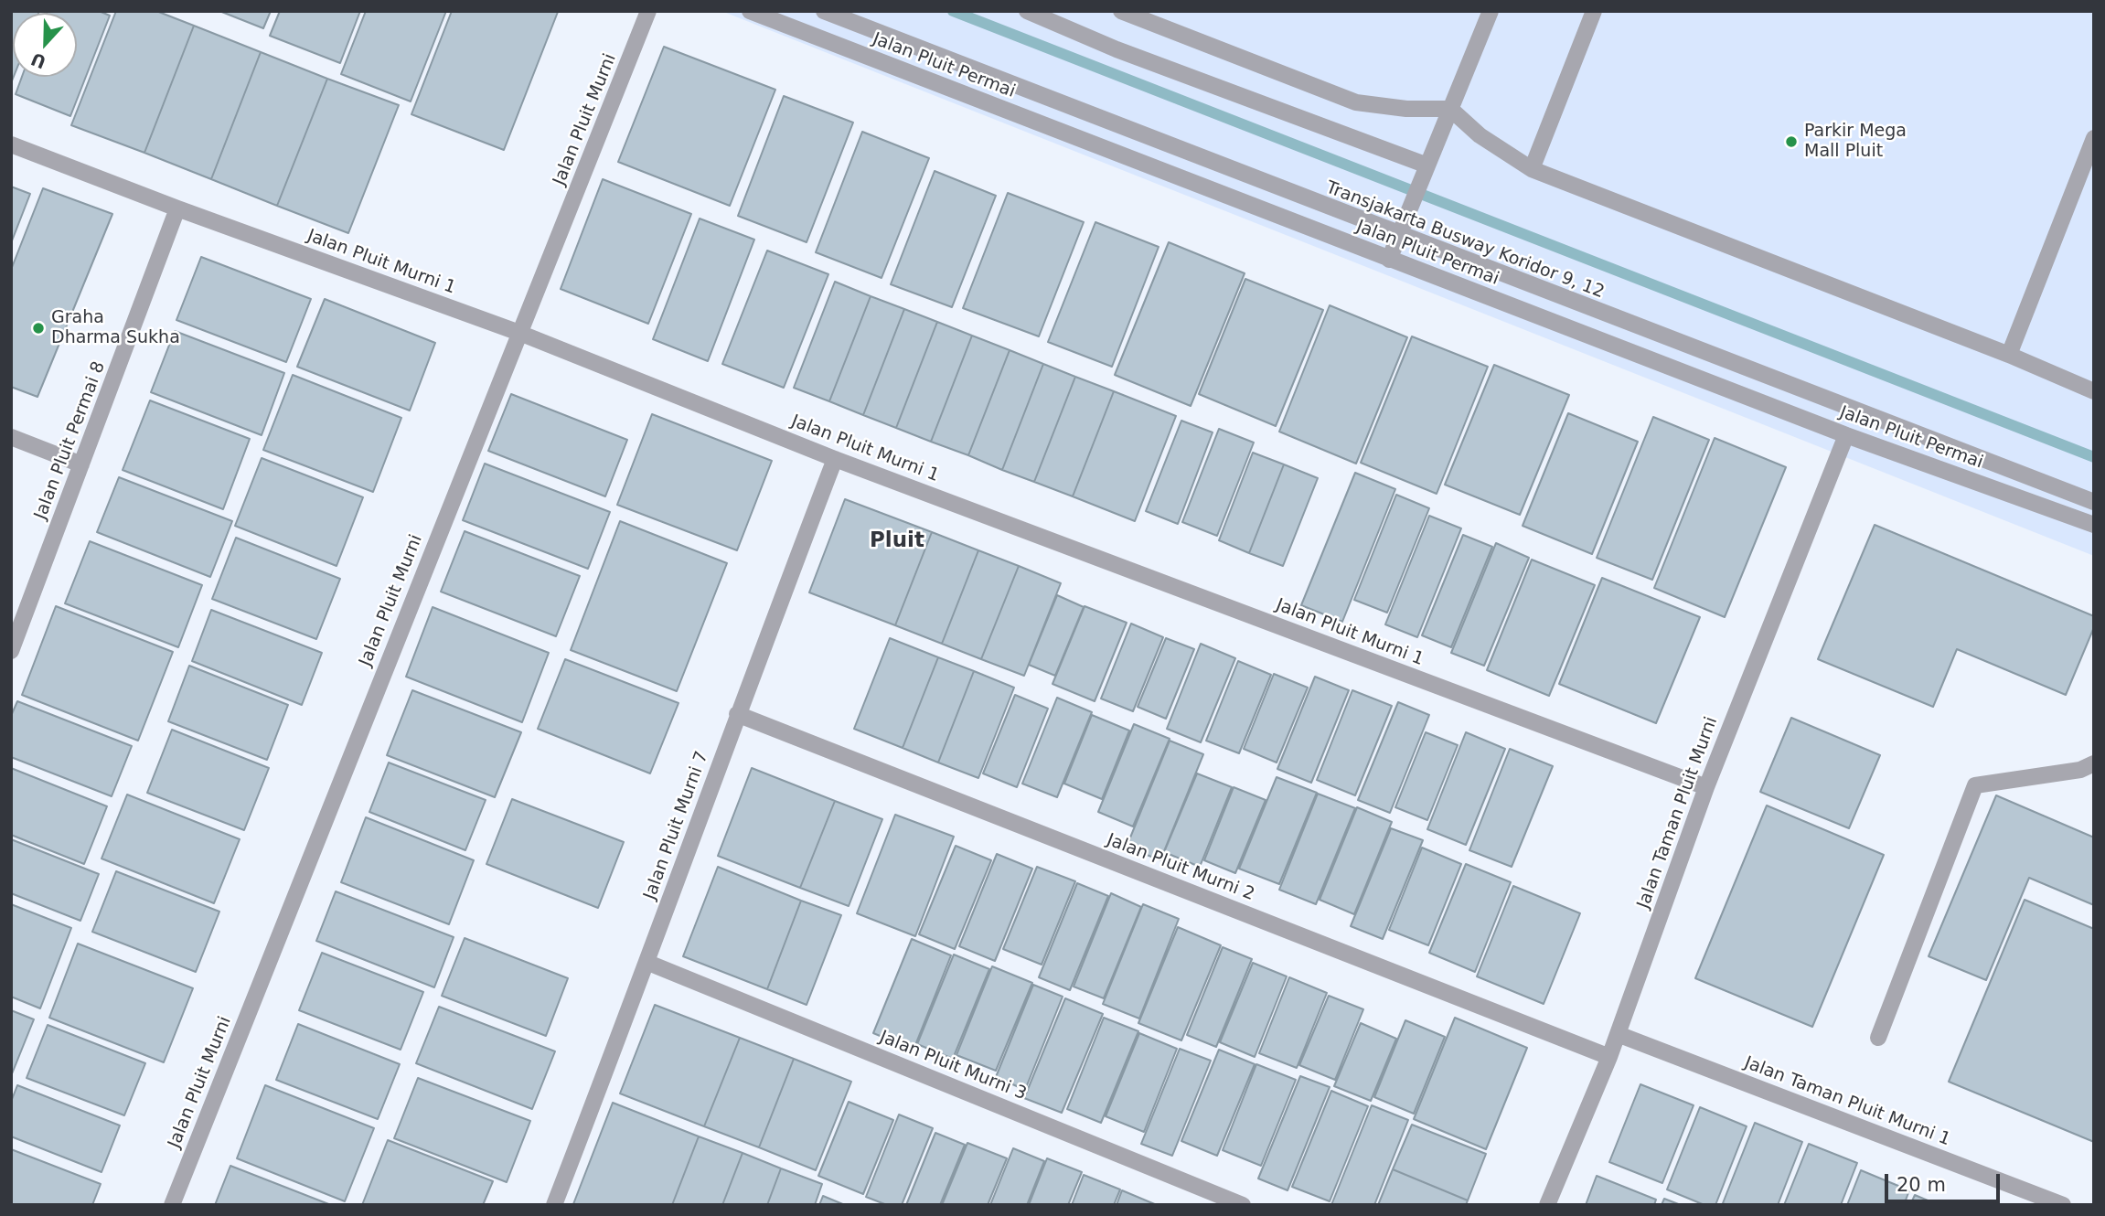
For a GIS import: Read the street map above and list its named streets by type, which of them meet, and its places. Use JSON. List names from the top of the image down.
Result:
{
  "streets": {
    "street": [
      "Jalan Pluit Permai",
      "Jalan Pluit Murni",
      "Transjakarta Busway Koridor 9, 12",
      "Jalan Pluit Murni 1",
      "Jalan Pluit Permai 8",
      "Jalan Taman Pluit Murni",
      "Jalan Pluit Murni 7",
      "Jalan Pluit Murni 2",
      "Jalan Pluit Murni 3",
      "Jalan Taman Pluit Murni 1"
    ]
  },
  "crossings": [
    ["Jalan Pluit Permai", "Jalan Taman Pluit Murni"],
    ["Jalan Pluit Murni", "Jalan Pluit Murni 1"],
    ["Jalan Pluit Murni 1", "Jalan Pluit Permai 8"],
    ["Jalan Pluit Murni 1", "Jalan Taman Pluit Murni"],
    ["Jalan Pluit Murni 1", "Jalan Pluit Murni 7"],
    ["Jalan Taman Pluit Murni", "Jalan Pluit Murni 2"],
    ["Jalan Taman Pluit Murni", "Jalan Taman Pluit Murni 1"],
    ["Jalan Pluit Murni 7", "Jalan Pluit Murni 2"],
    ["Jalan Pluit Murni 7", "Jalan Pluit Murni 3"]
  ],
  "districts": ["Pluit"],
  "places": ["Parkir Mega Mall Pluit", "Graha Dharma Sukha"],
  "scale_bar": "20 m",
  "north": "bottom"
}
